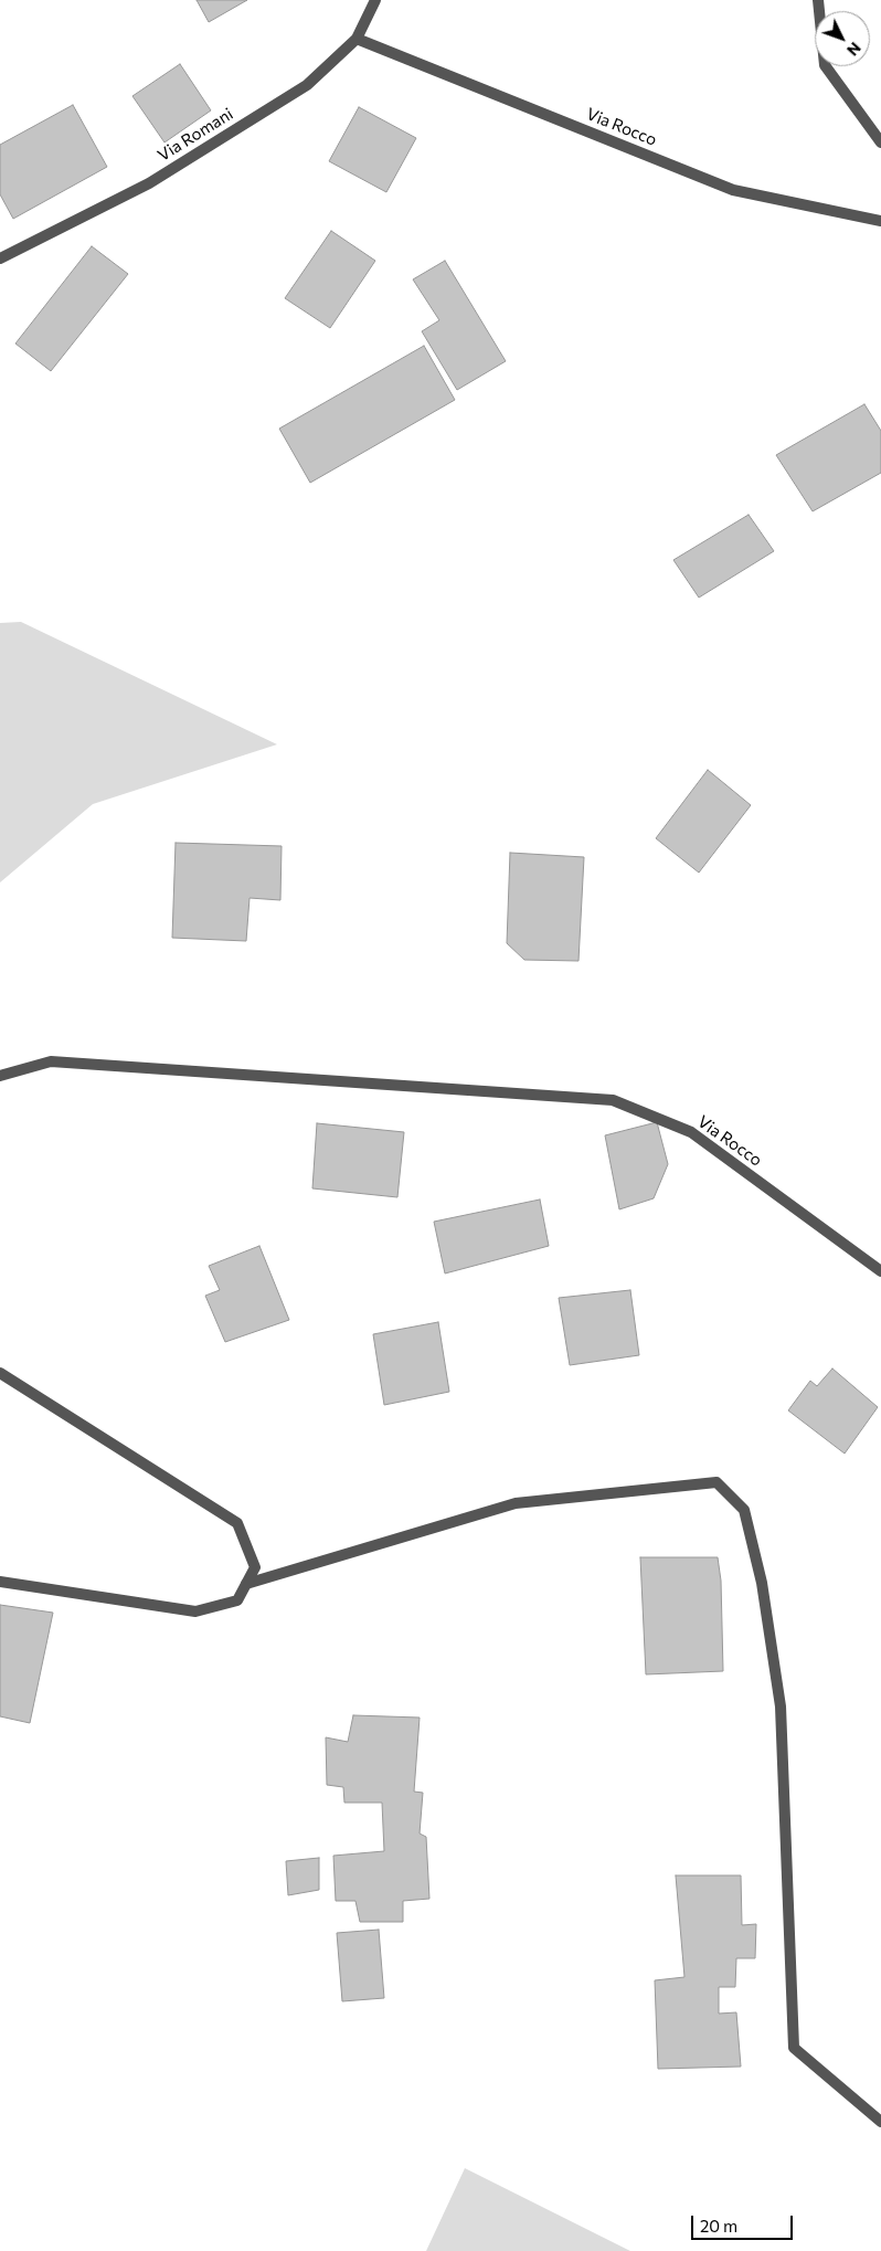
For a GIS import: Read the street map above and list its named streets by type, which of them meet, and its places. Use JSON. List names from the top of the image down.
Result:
{
  "streets": {
    "street": ["Via Rocco", "Via Romani"]
  },
  "crossings": [
    ["Via Rocco", "Via Romani"]
  ],
  "scale_bar": "20 m",
  "north": "bottom right"
}
